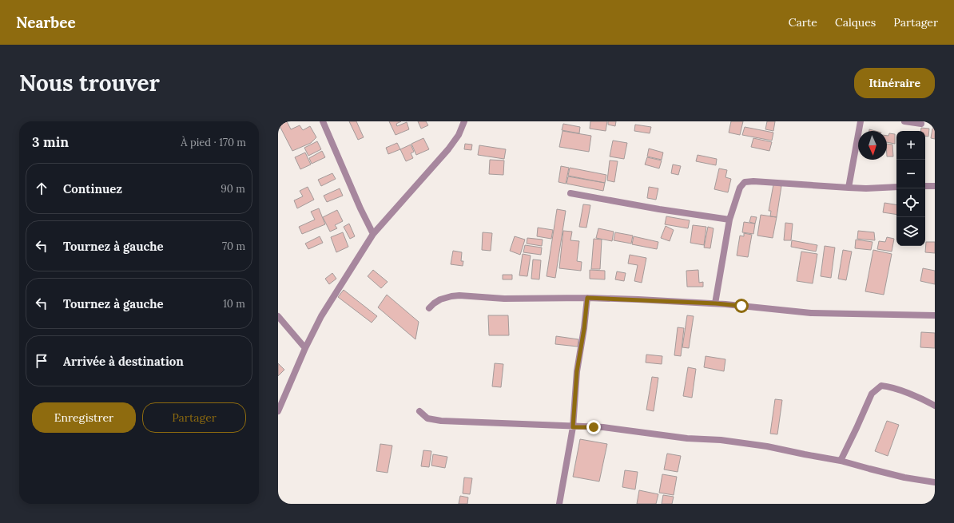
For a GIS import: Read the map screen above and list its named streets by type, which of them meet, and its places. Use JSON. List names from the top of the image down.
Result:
{
  "north": "bottom",
  "page": {
    "header": "Nearbee",
    "nav": ["Carte", "Calques", "Partager"],
    "buttons": [
      "Itinéraire",
      ["Enregistrer", "Partager"]
    ],
    "title": "Nous trouver",
    "heading": ["3 min", "À pied · 170 m"],
    "map_buttons": ["+", "−"],
    "list": [
      ["Continuez", "90 m"],
      ["Tournez à gauche", "70 m"],
      ["Tournez à gauche", "10 m"],
      "Arrivée à destination"
    ]
  }
}
